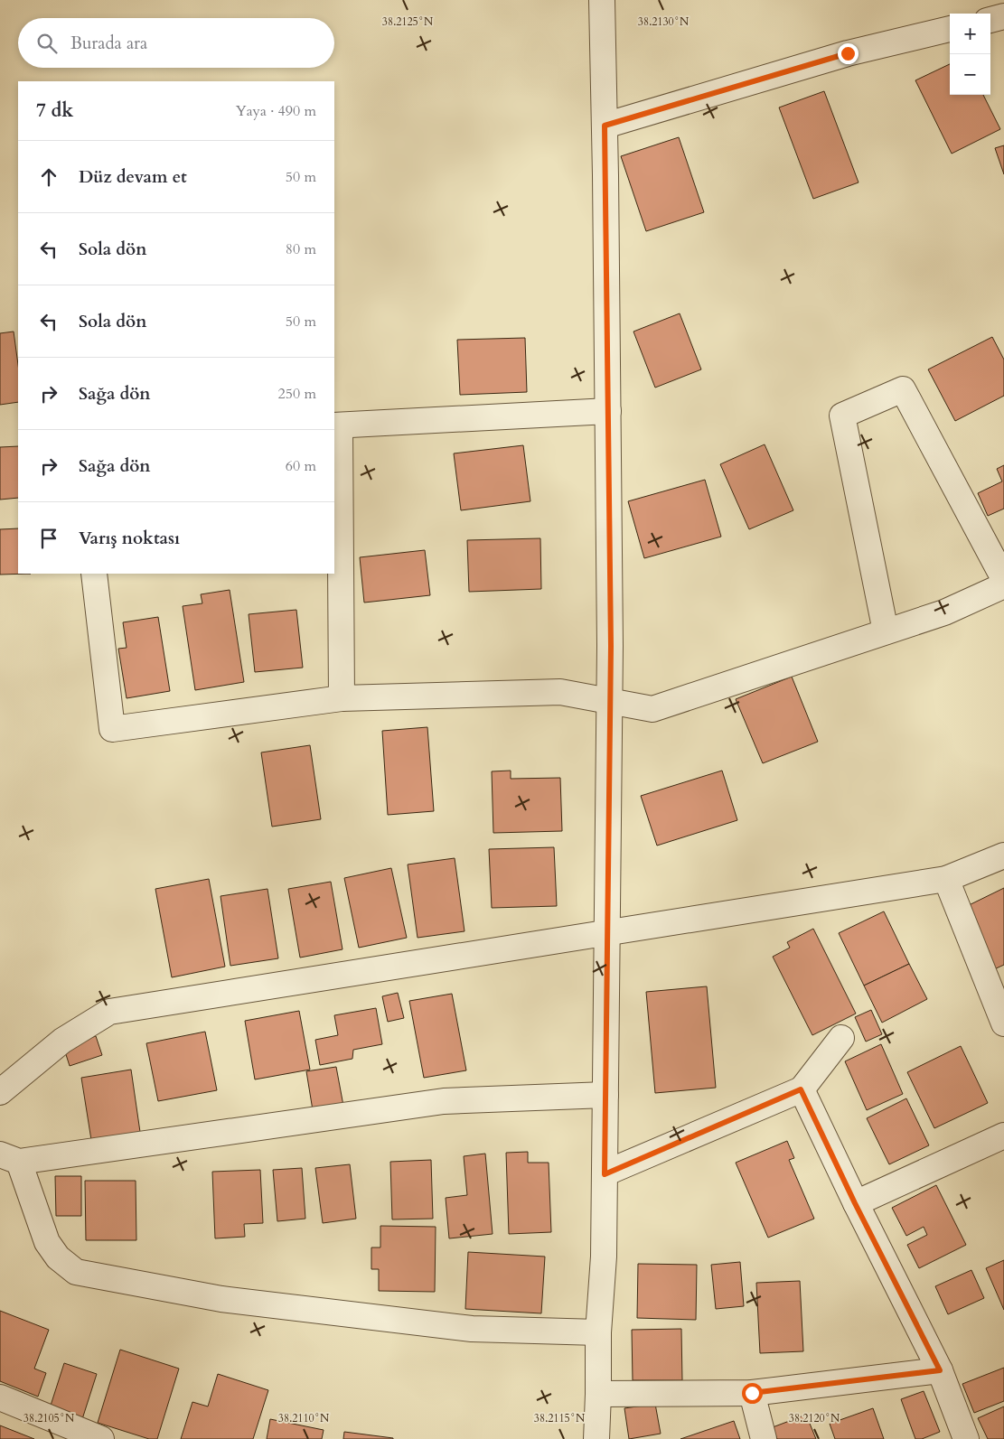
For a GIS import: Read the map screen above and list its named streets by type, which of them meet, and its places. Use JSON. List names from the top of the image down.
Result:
{
  "page": {
    "map_buttons": ["+", "−"],
    "search": "Burada ara",
    "heading": ["7 dk", "Yaya · 490 m"],
    "list": [
      ["Düz devam et", "50 m"],
      ["Sola dön", "80 m"],
      ["Sola dön", "50 m"],
      ["Sağa dön", "250 m"],
      ["Sağa dön", "60 m"],
      "Varış noktası"
    ]
  },
  "coordinates": [
    "38.2125°N",
    "38.2130°N",
    "38.2105°N",
    "38.2110°N",
    "38.2115°N",
    "38.2120°N"
  ]
}
